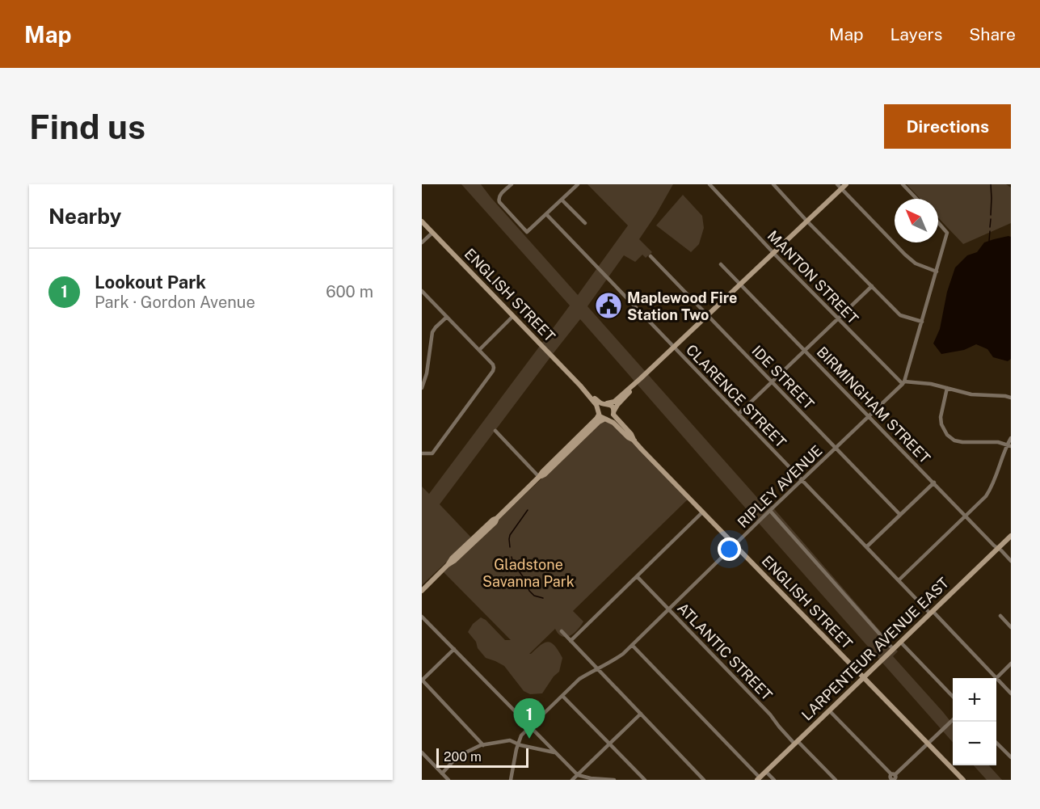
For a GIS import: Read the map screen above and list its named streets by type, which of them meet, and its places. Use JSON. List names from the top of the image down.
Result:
{
  "streets": {
    "street": [
      "MANTON STREET",
      "ENGLISH STREET",
      "IDE STREET",
      "CLARENCE STREET",
      "BIRMINGHAM STREET",
      "RIPLEY AVENUE",
      "LARPENTEUR AVENUE EAST",
      "ATLANTIC STREET"
    ]
  },
  "crossings": [
    ["MANTON STREET", "RIPLEY AVENUE"],
    ["ENGLISH STREET", "RIPLEY AVENUE"],
    ["ENGLISH STREET", "LARPENTEUR AVENUE EAST"],
    ["IDE STREET", "RIPLEY AVENUE"],
    ["CLARENCE STREET", "RIPLEY AVENUE"],
    ["CLARENCE STREET", "LARPENTEUR AVENUE EAST"],
    ["BIRMINGHAM STREET", "RIPLEY AVENUE"],
    ["BIRMINGHAM STREET", "LARPENTEUR AVENUE EAST"],
    ["RIPLEY AVENUE", "ATLANTIC STREET"],
    ["LARPENTEUR AVENUE EAST", "ATLANTIC STREET"]
  ],
  "parks": ["Gladstone Savanna Park"],
  "places": {
    "public building": ["Maplewood Fire Station Two"]
  },
  "scale_bar": "200 m",
  "north": "top left",
  "page": {
    "header": "Map",
    "nav": ["Map", "Layers", "Share"],
    "buttons": "Directions",
    "title": "Find us",
    "heading": "Nearby",
    "list": [
      {
        "mark": "1",
        "name": "Lookout Park",
        "note": "Park · Gordon Avenue",
        "value": "600 m"
      }
    ],
    "map_buttons": ["+", "−"],
    "pins": "1",
    "scale": "200 m"
  }
}
